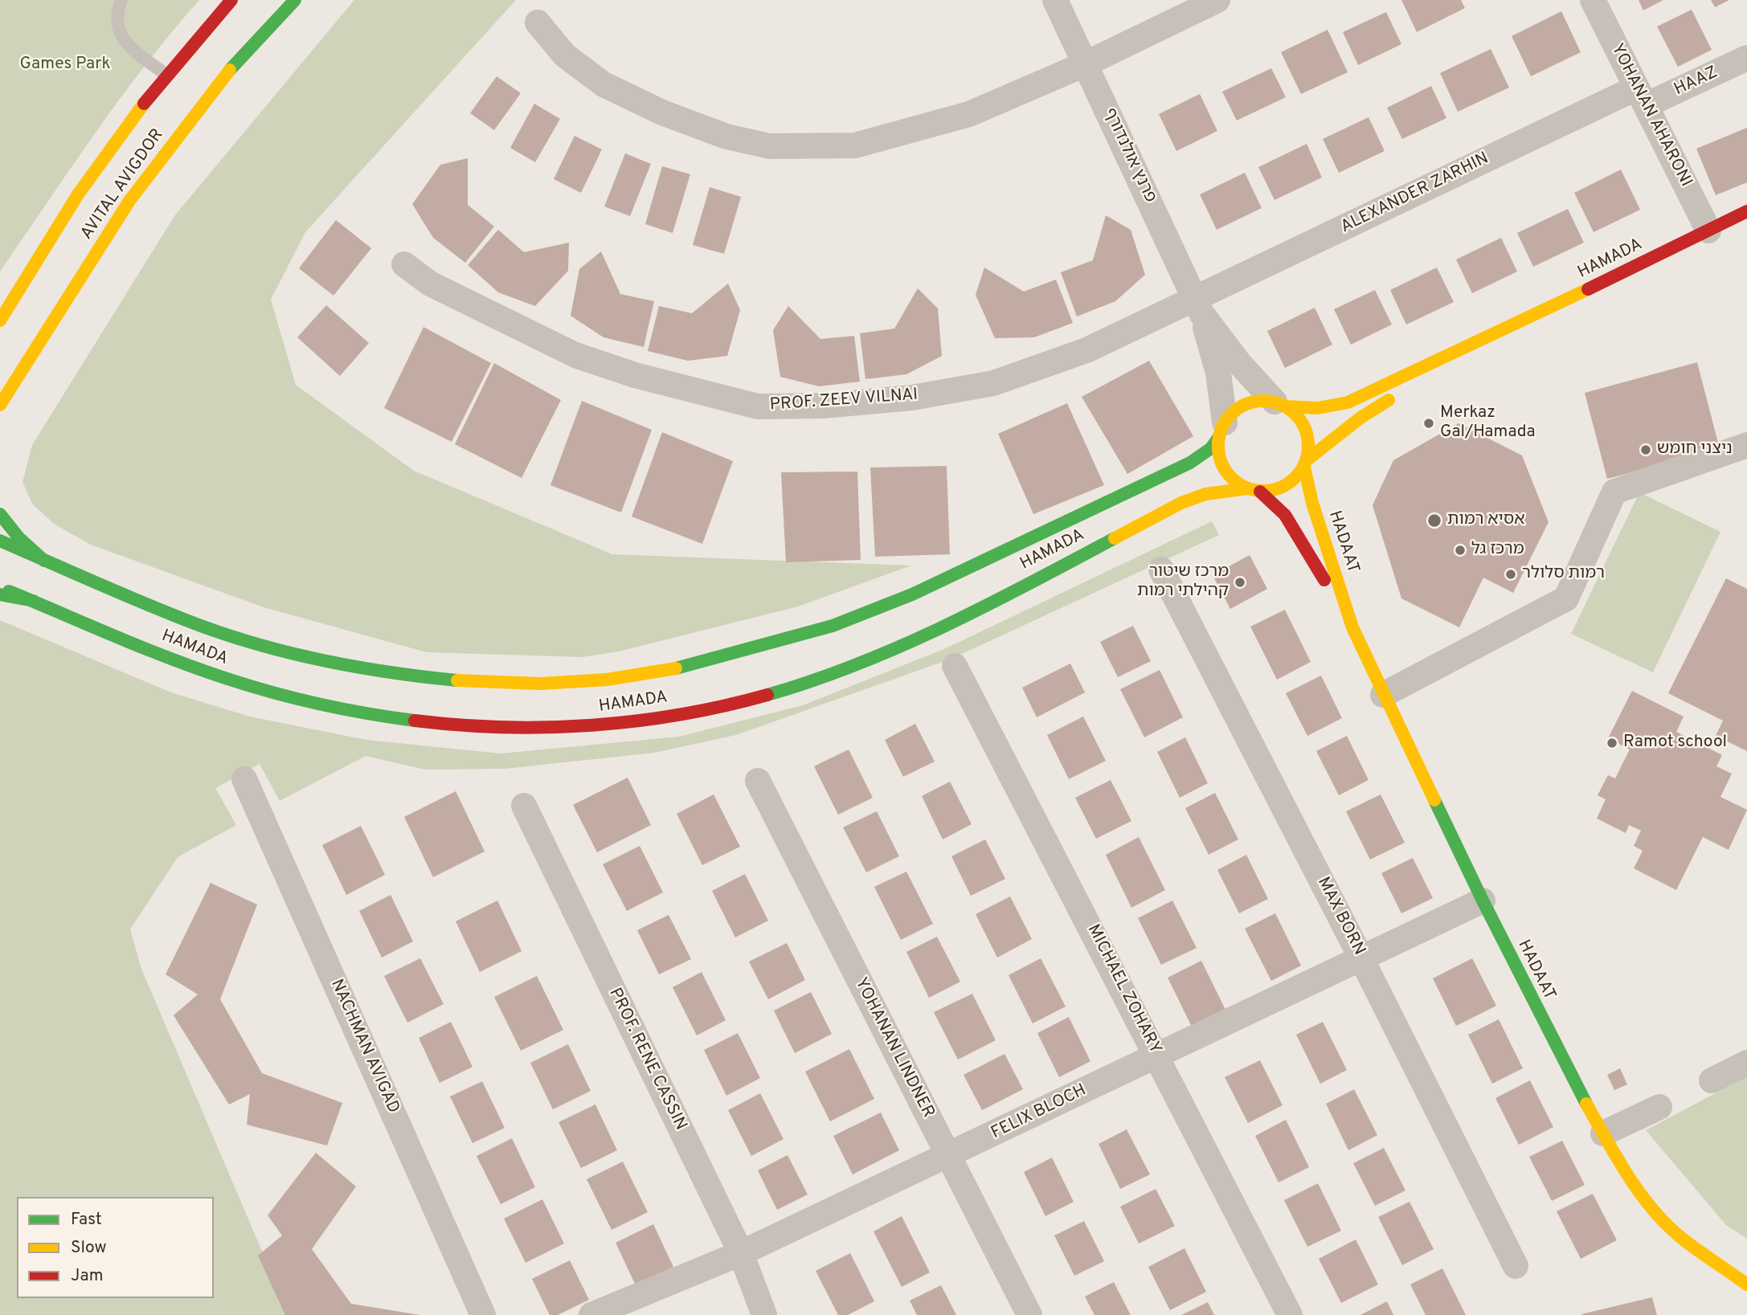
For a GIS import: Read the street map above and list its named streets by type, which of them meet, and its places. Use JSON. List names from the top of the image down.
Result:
{
  "streets": {
    "street": [
      "HAAZ",
      "YOHANAN AHARONI",
      "פרנץ אולנדורף",
      "AVITAL AVIGDOR",
      "ALEXANDER ZARHIN",
      "HAMADA",
      "PROF. ZEEV VILNAI",
      "HADAAT",
      "MAX BORN",
      "MICHAEL ZOHARY",
      "NACHMAN AVIGAD",
      "YOHANAN LINDNER",
      "PROF. RENE CASSIN",
      "FELIX BLOCH"
    ]
  },
  "crossings": [
    ["HAAZ", "YOHANAN AHARONI"],
    ["HAAZ", "ALEXANDER ZARHIN"],
    ["YOHANAN AHARONI", "ALEXANDER ZARHIN"],
    ["YOHANAN AHARONI", "HAMADA"],
    ["פרנץ אולנדורף", "ALEXANDER ZARHIN"],
    ["פרנץ אולנדורף", "HAMADA"],
    ["פרנץ אולנדורף", "PROF. ZEEV VILNAI"],
    ["פרנץ אולנדורף", "HADAAT"],
    ["ALEXANDER ZARHIN", "PROF. ZEEV VILNAI"],
    ["HAMADA", "HADAAT"],
    ["HADAAT", "FELIX BLOCH"],
    ["MAX BORN", "FELIX BLOCH"],
    ["MICHAEL ZOHARY", "FELIX BLOCH"],
    ["YOHANAN LINDNER", "FELIX BLOCH"],
    ["PROF. RENE CASSIN", "FELIX BLOCH"]
  ],
  "parks": ["Games Park"],
  "places": [
    "Merkaz Gal/Hamada",
    "ניצני חומש",
    "אסיא רמות",
    "מרכז גל",
    "רמות סלולר",
    "מרכז שיטור קהילתי רמות",
    "Ramot school"
  ],
  "legend": ["Fast", "Slow", "Jam"]
}
